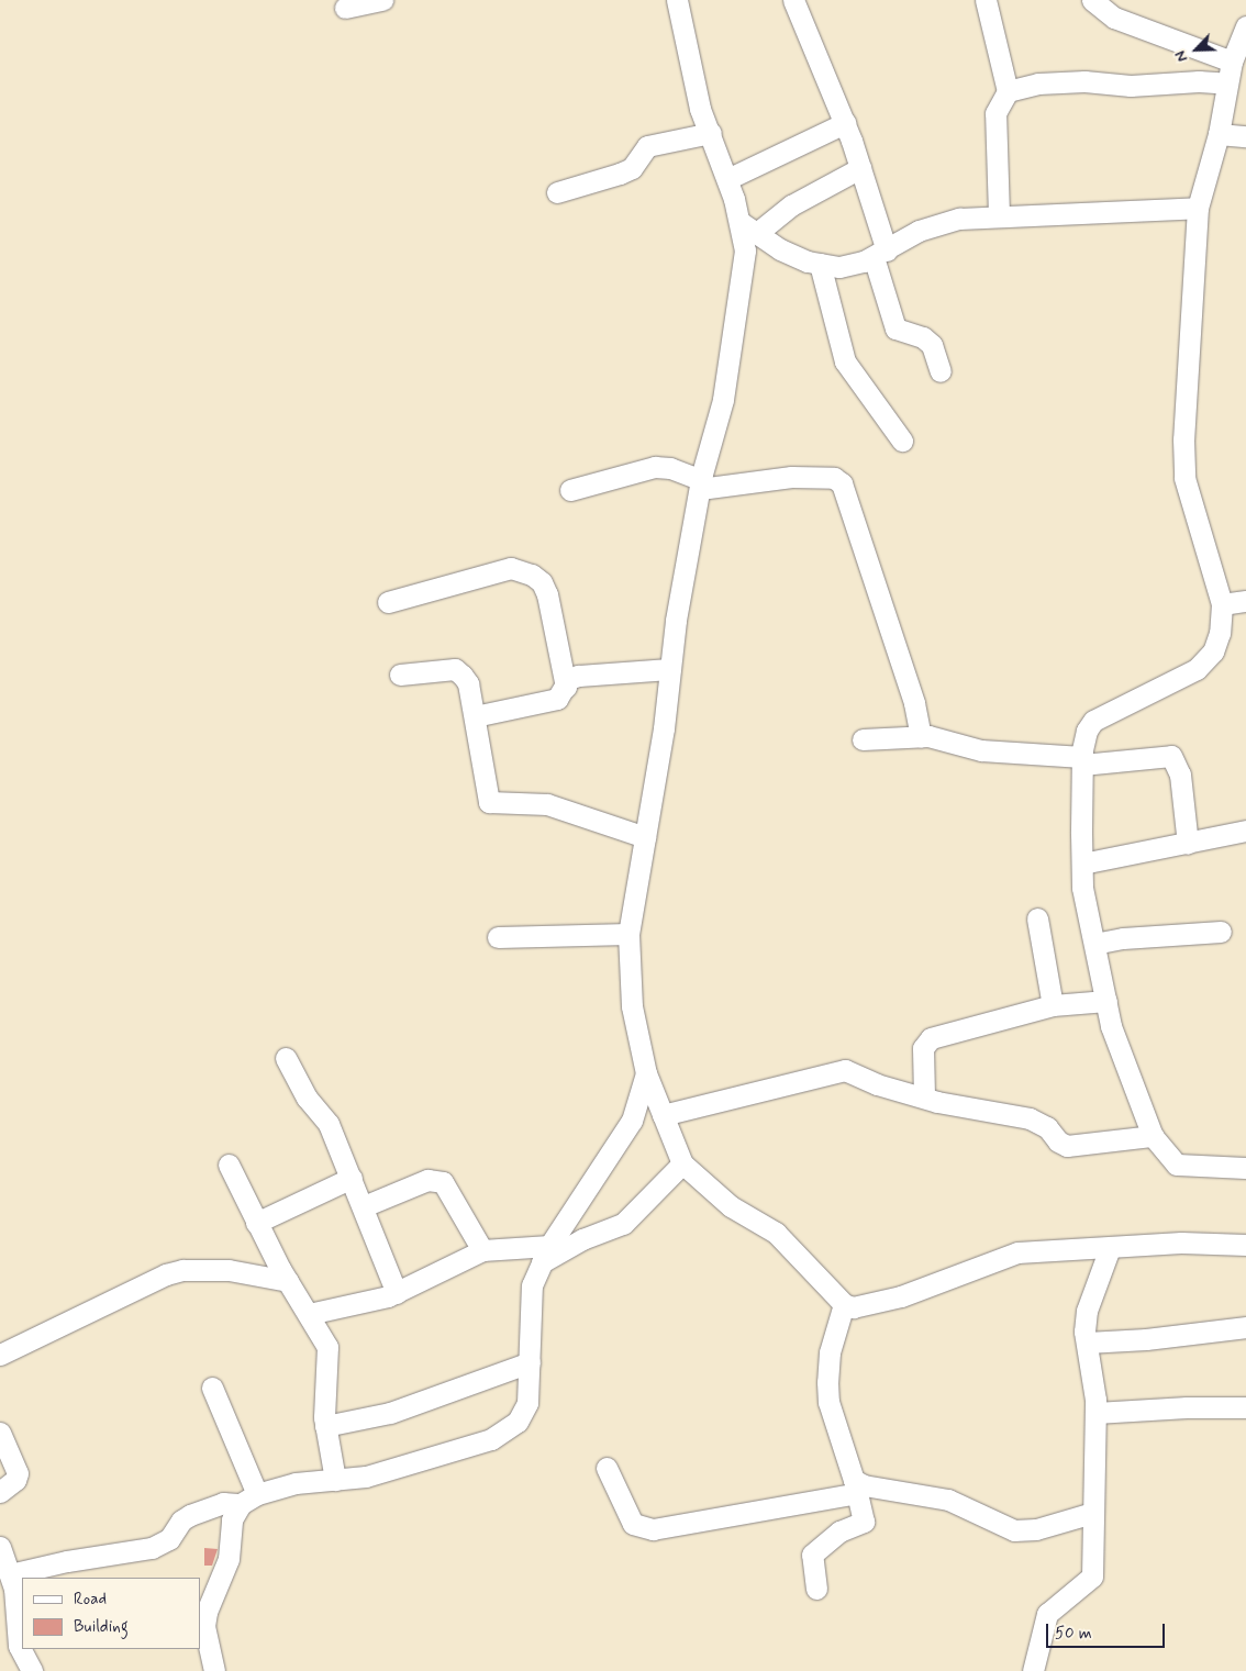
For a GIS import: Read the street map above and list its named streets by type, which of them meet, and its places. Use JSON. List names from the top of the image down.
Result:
{
  "legend": ["Road", "Building"],
  "scale_bar": "50 m",
  "north": "bottom left"
}
